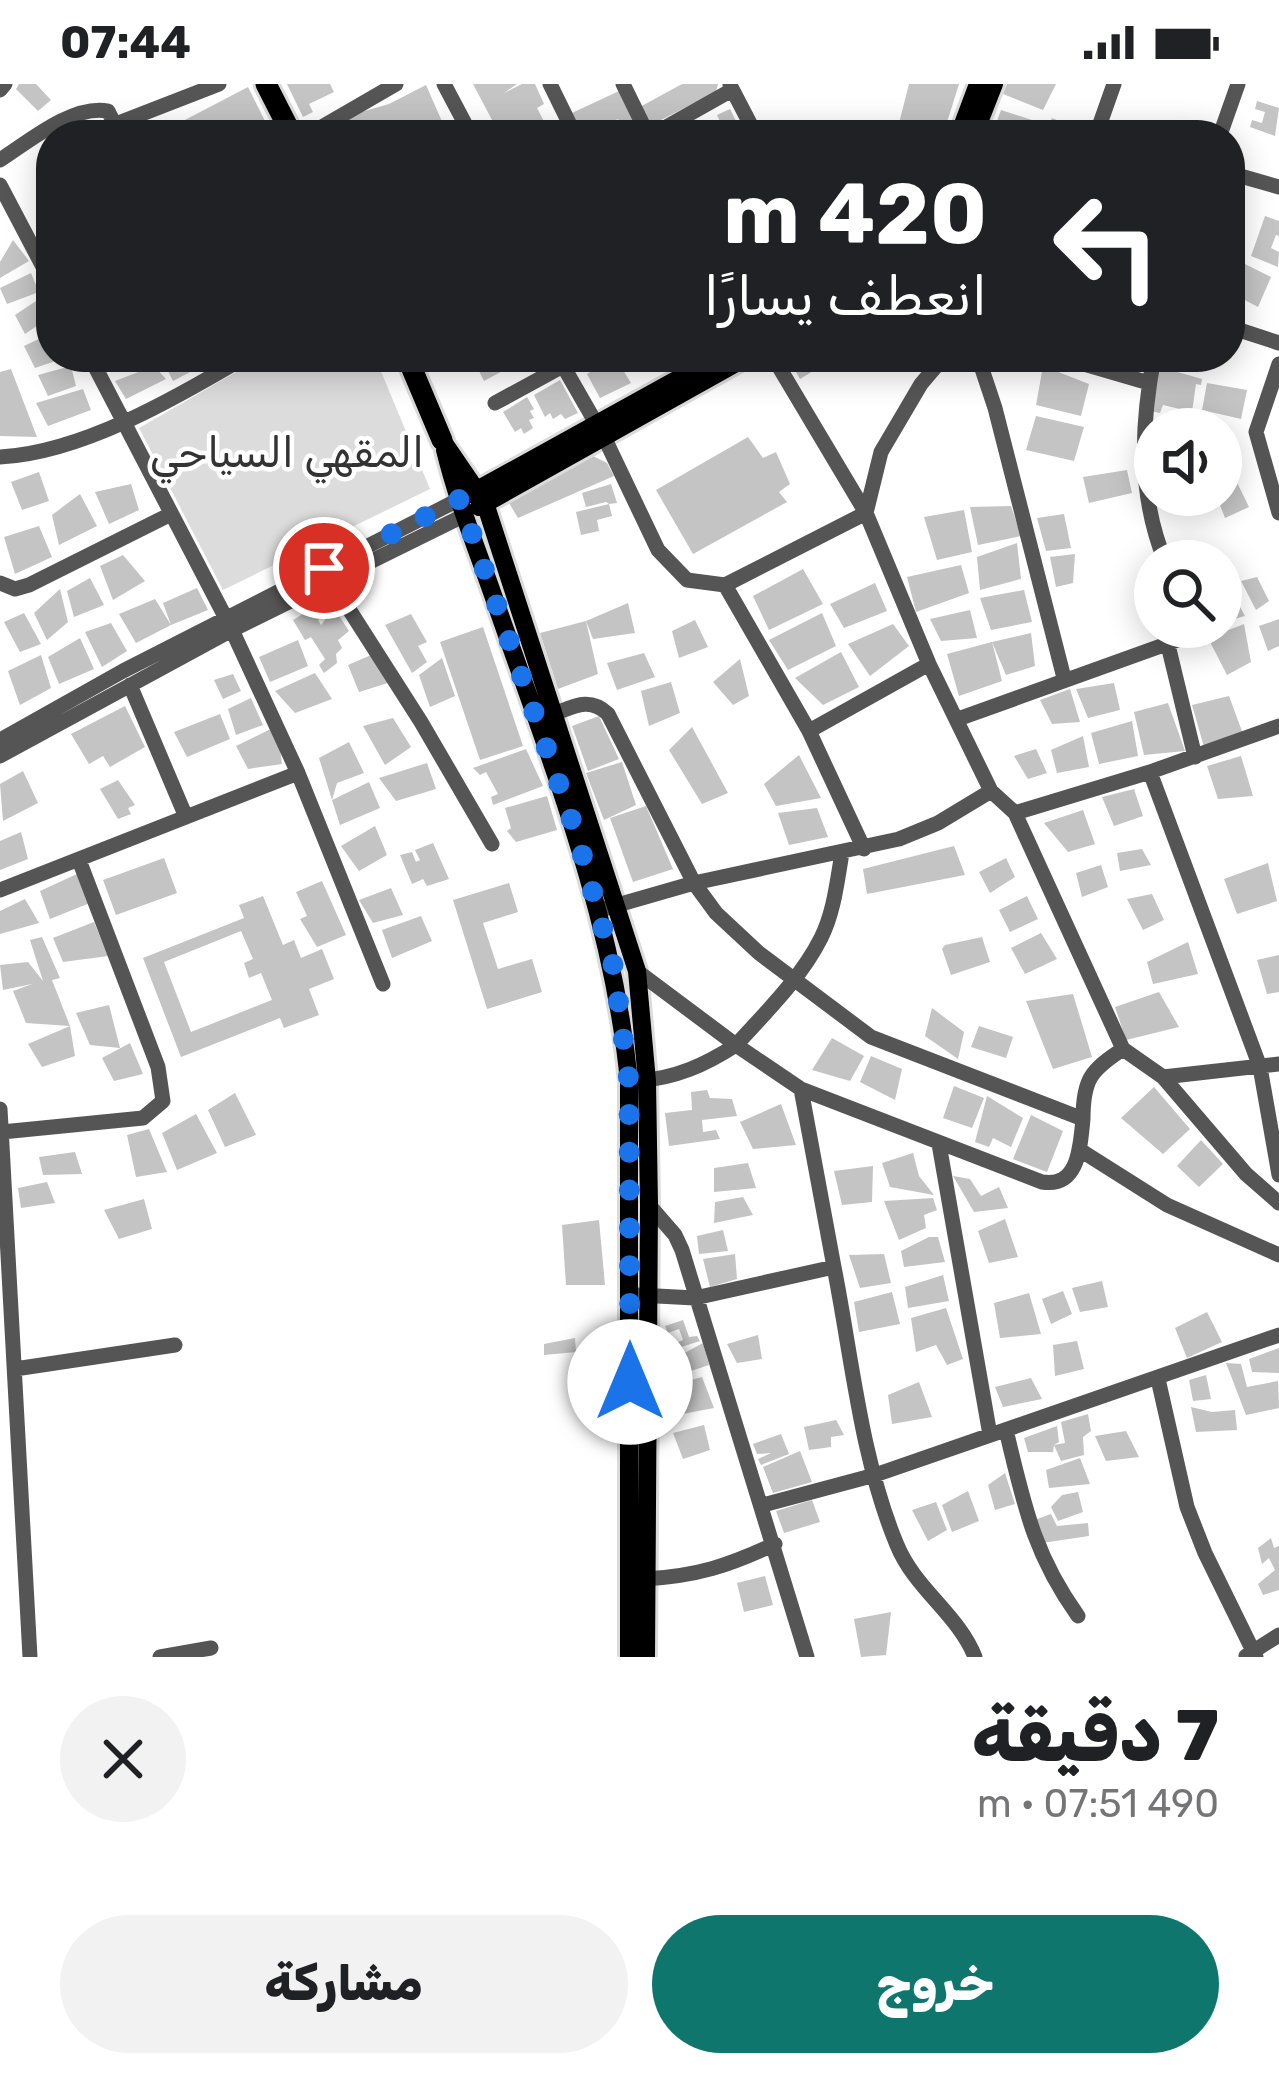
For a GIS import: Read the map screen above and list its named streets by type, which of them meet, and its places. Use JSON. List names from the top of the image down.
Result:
{
  "parks": ["المقهي السياحي"],
  "page": {
    "status": "07:44",
    "turn": ["420 m", "انعطف يسارًا"],
    "heading": ["7 دقيقة", "490 m · 07:51"],
    "buttons": ["خروج", "مشاركة"]
  }
}
